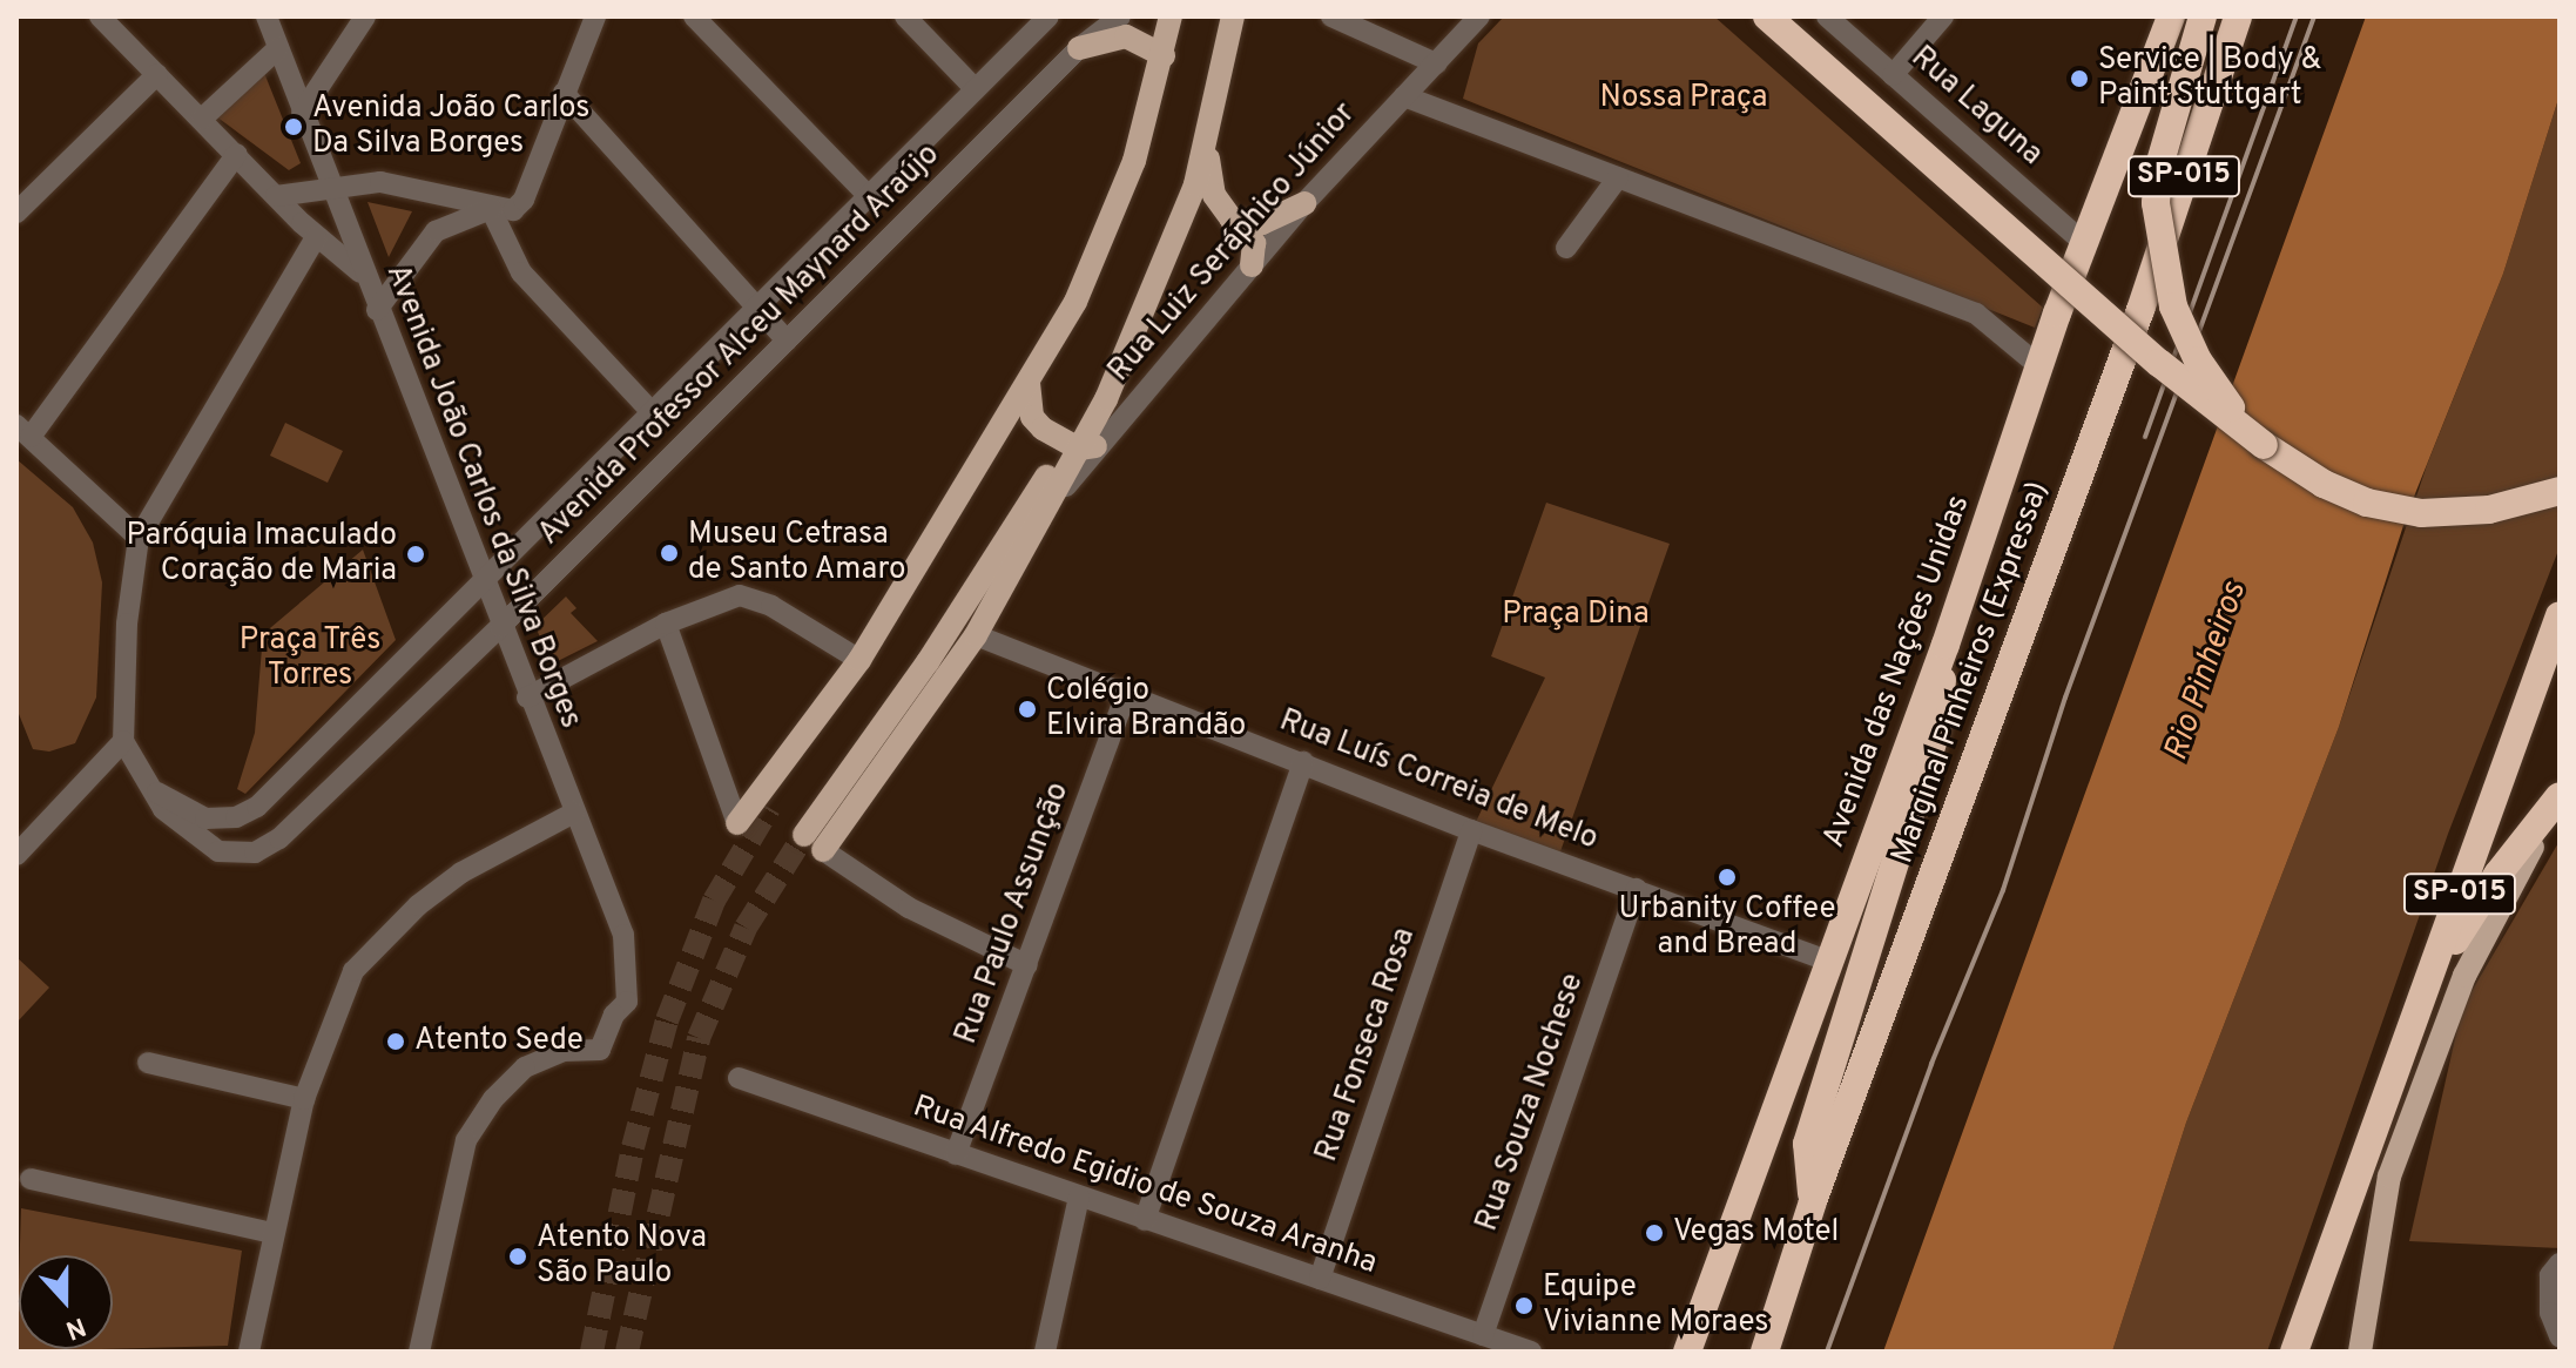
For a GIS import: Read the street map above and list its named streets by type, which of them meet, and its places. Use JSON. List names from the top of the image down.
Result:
{
  "streets": {
    "highway": ["SP-015", "Avenida das Nações Unidas", "Marginal Pinheiros (Expressa)"],
    "street": [
      "Rua Laguna",
      "Rua Luiz Seráphico Júnior",
      "Avenida Professor Alceu Maynard Araújo",
      "Avenida João Carlos da Silva Borges",
      "Rua Luís Correia de Melo",
      "Rua Paulo Assunção",
      "Rua Fonseca Rosa",
      "Rua Souza Nochese",
      "Rua Alfredo Egidio de Souza Aranha"
    ]
  },
  "crossings": [
    ["Rua Laguna", "Avenida das Nações Unidas"],
    ["Avenida Professor Alceu Maynard Araújo", "Avenida João Carlos da Silva Borges"],
    ["Avenida das Nações Unidas", "Rua Luís Correia de Melo"],
    ["Rua Luís Correia de Melo", "Rua Paulo Assunção"],
    ["Rua Luís Correia de Melo", "Rua Fonseca Rosa"],
    ["Rua Luís Correia de Melo", "Rua Souza Nochese"],
    ["Rua Paulo Assunção", "Rua Alfredo Egidio de Souza Aranha"],
    ["Rua Fonseca Rosa", "Rua Alfredo Egidio de Souza Aranha"],
    ["Rua Souza Nochese", "Rua Alfredo Egidio de Souza Aranha"]
  ],
  "water": ["Rio Pinheiros"],
  "parks": ["Nossa Praça", "Praça Dina", "Praça Três Torres"],
  "places": [
    "Service | Body & Paint Stuttgart",
    "Avenida João Carlos Da Silva Borges",
    "Museu Cetrasa de Santo Amaro",
    "Paróquia Imaculado Coração de Maria",
    "Colégio Elvira Brandão",
    "Urbanity Coffee and Bread",
    "Atento Sede",
    "Vegas Motel",
    "Atento Nova São Paulo",
    "Equipe Vivianne Moraes"
  ],
  "north": "bottom"
}
